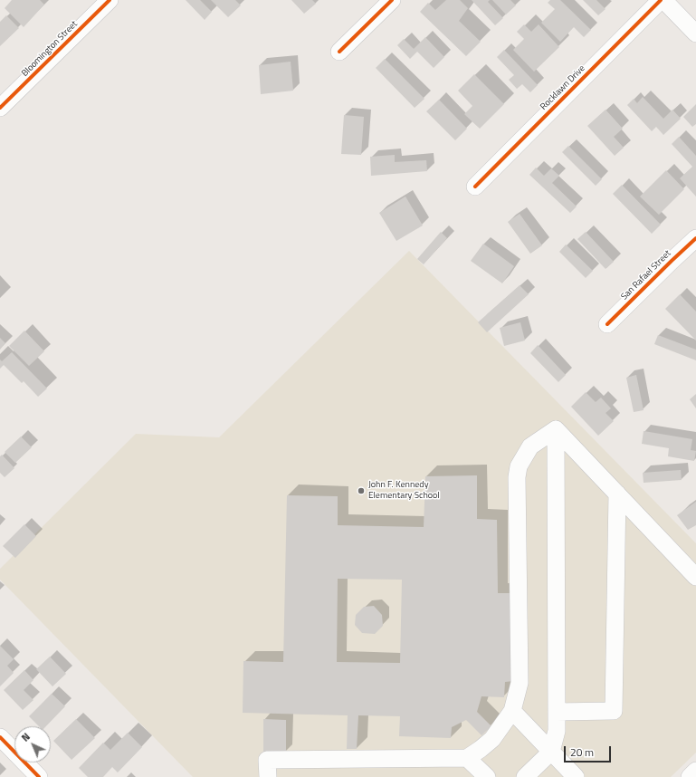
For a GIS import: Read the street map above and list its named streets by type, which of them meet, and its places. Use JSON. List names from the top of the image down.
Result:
{
  "streets": {
    "street": ["Bloomington Street", "Rocklawn Drive", "San Rafael Street"]
  },
  "places": ["John F. Kennedy Elementary School"],
  "scale_bar": "20 m",
  "north": "top left"
}
